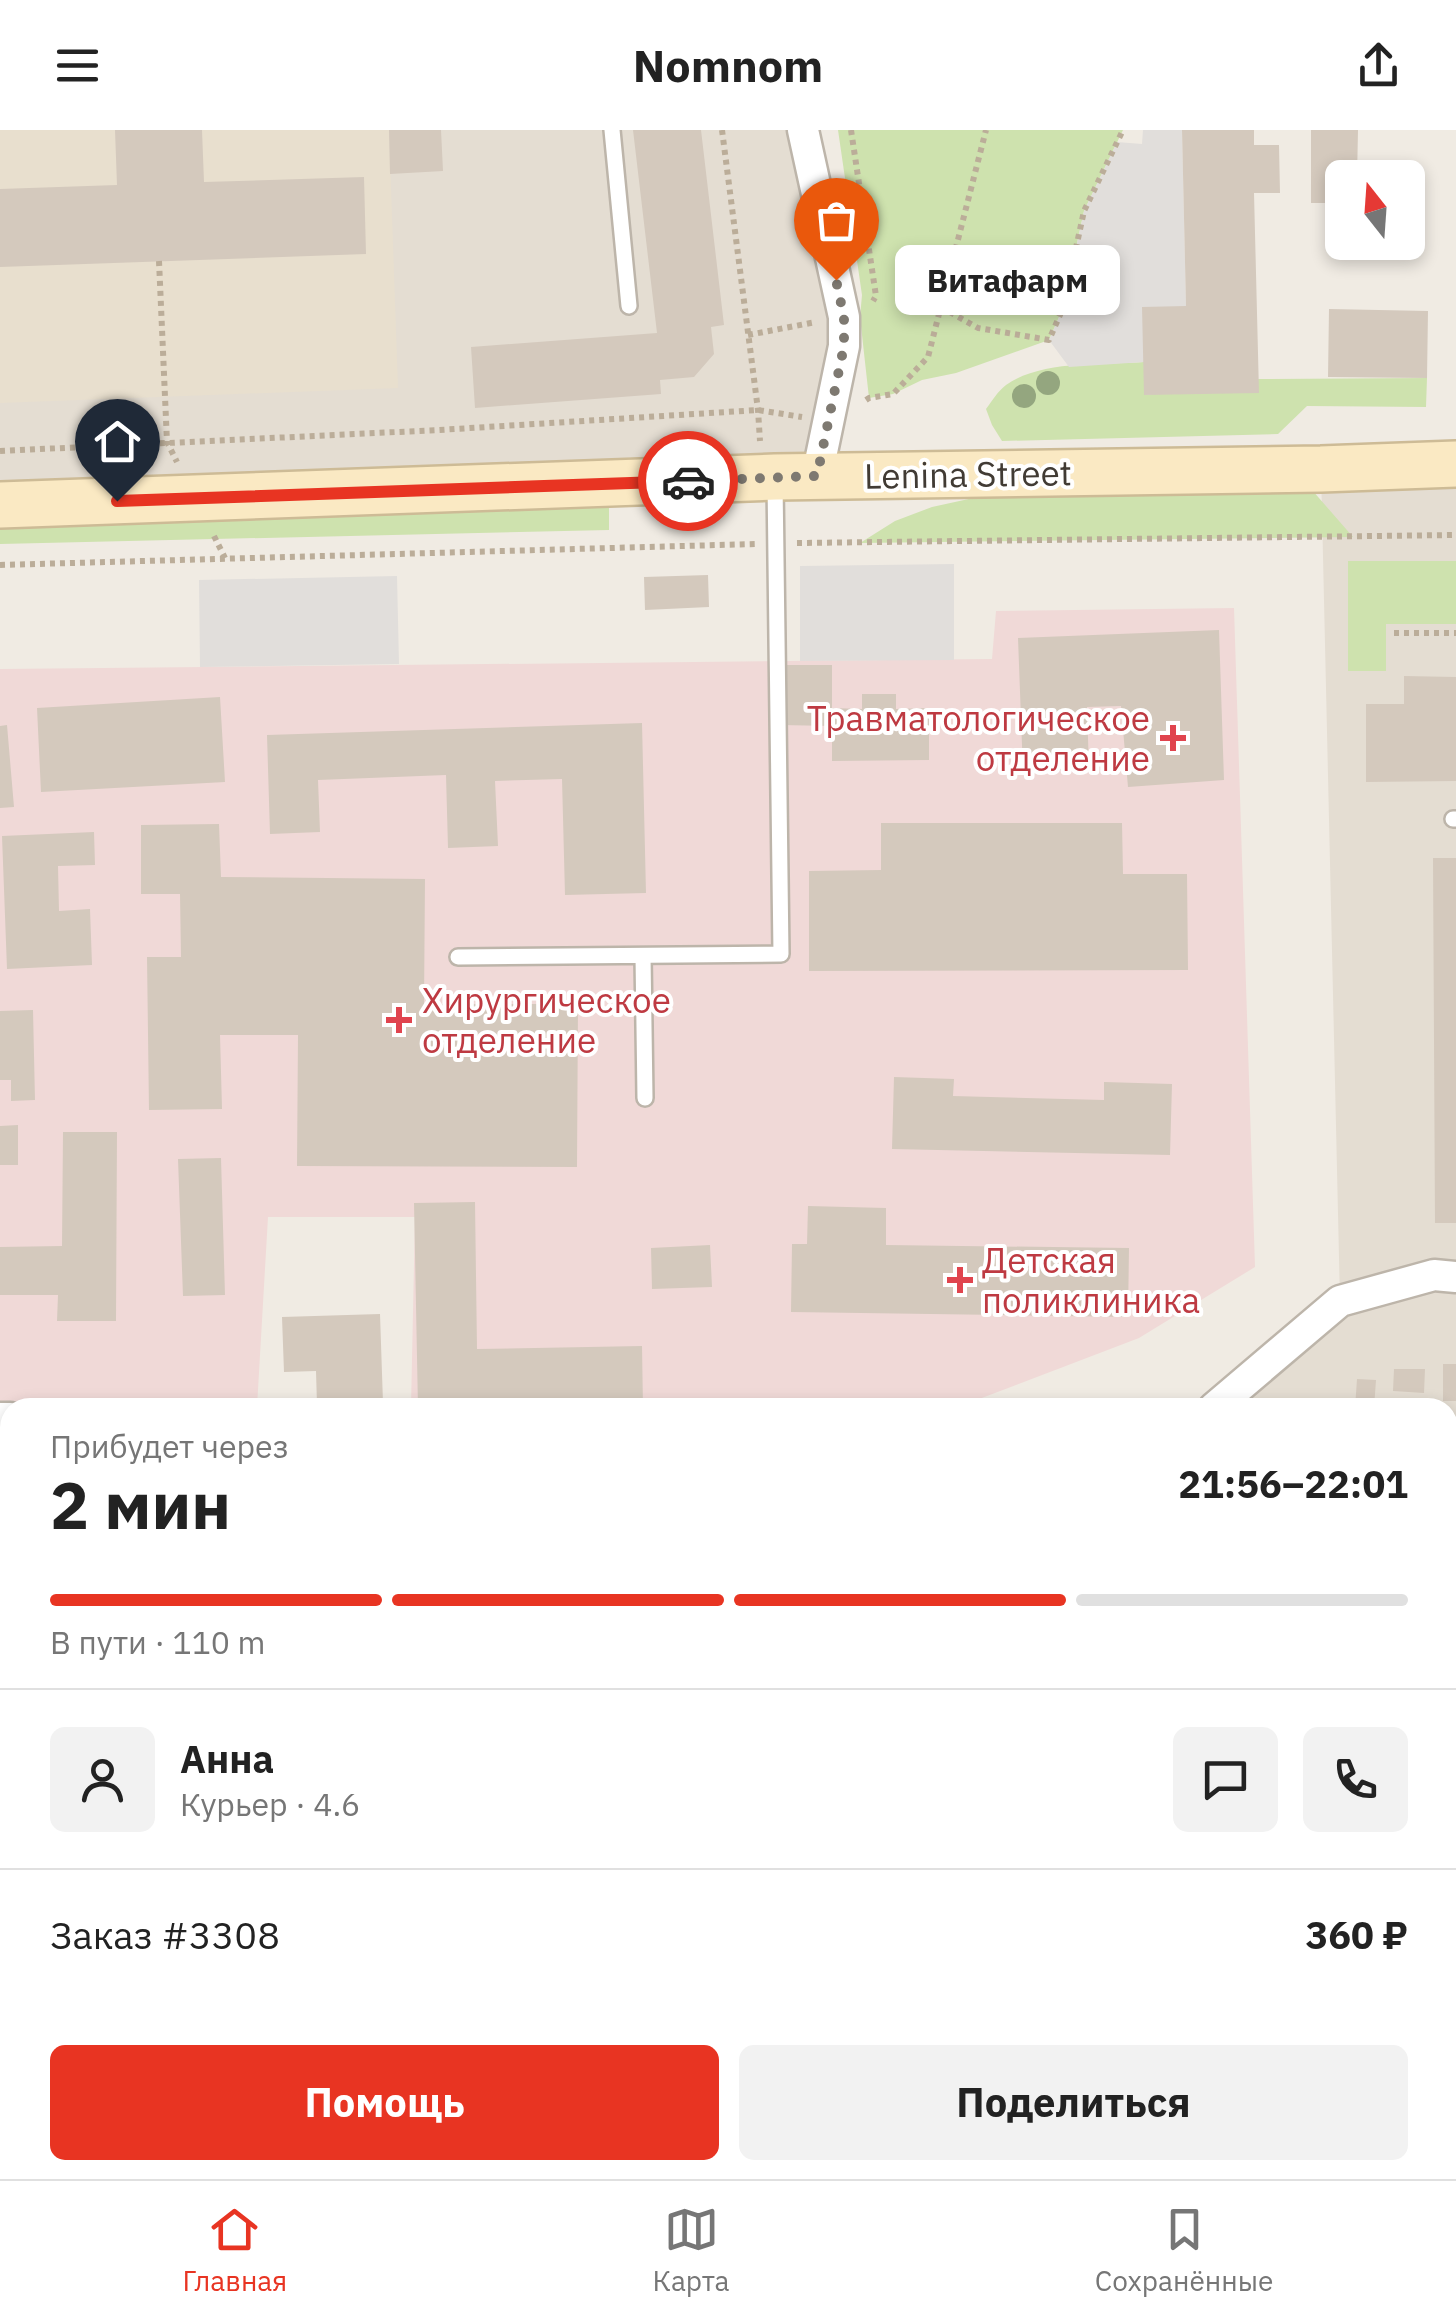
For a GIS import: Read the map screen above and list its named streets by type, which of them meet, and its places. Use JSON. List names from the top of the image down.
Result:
{
  "streets": {
    "street": ["Lenina Street"]
  },
  "places": {
    "other": ["Витафарм"],
    "health": ["Травматологическое отделение", "Хирургическое отделение", "Детская поликлиника"]
  },
  "north": "top",
  "page": {
    "header": "Nomnom",
    "bubble": "Витафарм",
    "heading": ["2 мин", "Прибудет через", "21:56–22:01"],
    "panel": [
      "Анна",
      "Курьер · 4.6",
      "Заказ #3308",
      "360 ₽"
    ],
    "bar": "В пути · 110 m",
    "buttons": ["Помощь", "Поделиться"],
    "tabs": ["Главная", "Карта", "Сохранённые"]
  }
}
